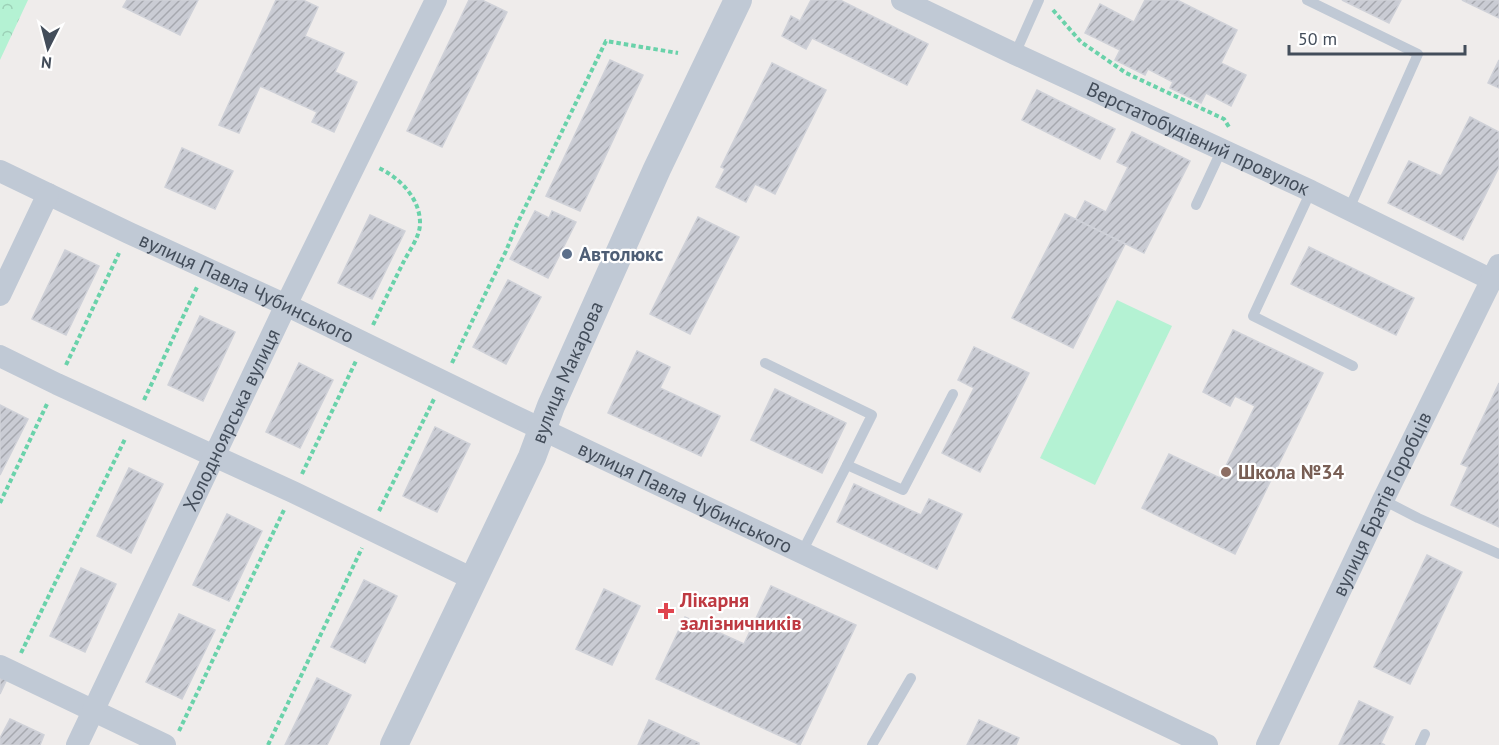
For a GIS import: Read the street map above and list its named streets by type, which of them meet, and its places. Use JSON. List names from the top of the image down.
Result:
{
  "streets": {
    "street": [
      "Верстатобудівний провулок",
      "вулиця Павла Чубинського",
      "вулиця Макарова",
      "Холодноярська вулиця",
      "вулиця Братів Горобців"
    ]
  },
  "crossings": [
    ["Верстатобудівний провулок", "вулиця Братів Горобців"],
    ["вулиця Павла Чубинського", "вулиця Макарова"],
    ["вулиця Павла Чубинського", "Холодноярська вулиця"]
  ],
  "places": {
    "other": ["Автолюкс", "Школа №34"],
    "health": ["Лікарня залізничників"]
  },
  "scale_bar": "50 m",
  "north": "bottom"
}
